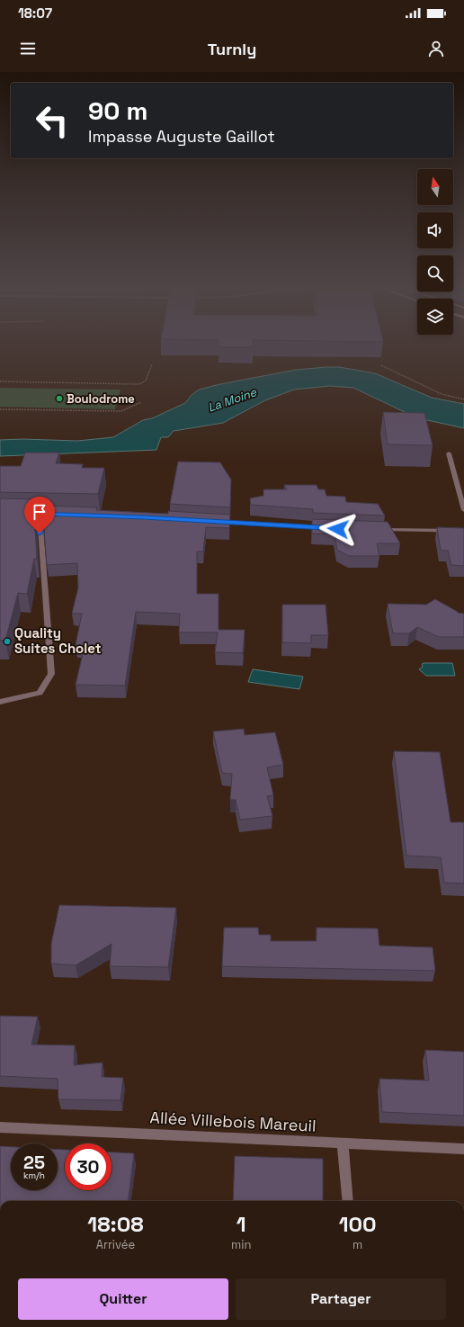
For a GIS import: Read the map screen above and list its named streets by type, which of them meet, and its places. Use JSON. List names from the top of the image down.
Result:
{
  "streets": {
    "street": ["Allée Villebois Mareuil"]
  },
  "water": ["La Moine"],
  "places": ["Boulodrome", "Quality Suites Cholet"],
  "north": "top",
  "page": {
    "status": "18:07",
    "header": "Turnly",
    "turn": ["90 m", "Impasse Auguste Gaillot"],
    "speed": "25 km/h",
    "limit": "30",
    "eta": [
      "18:08",
      "Arrivée",
      "1",
      "min",
      "100",
      "m"
    ],
    "buttons": ["Quitter", "Partager"]
  }
}
